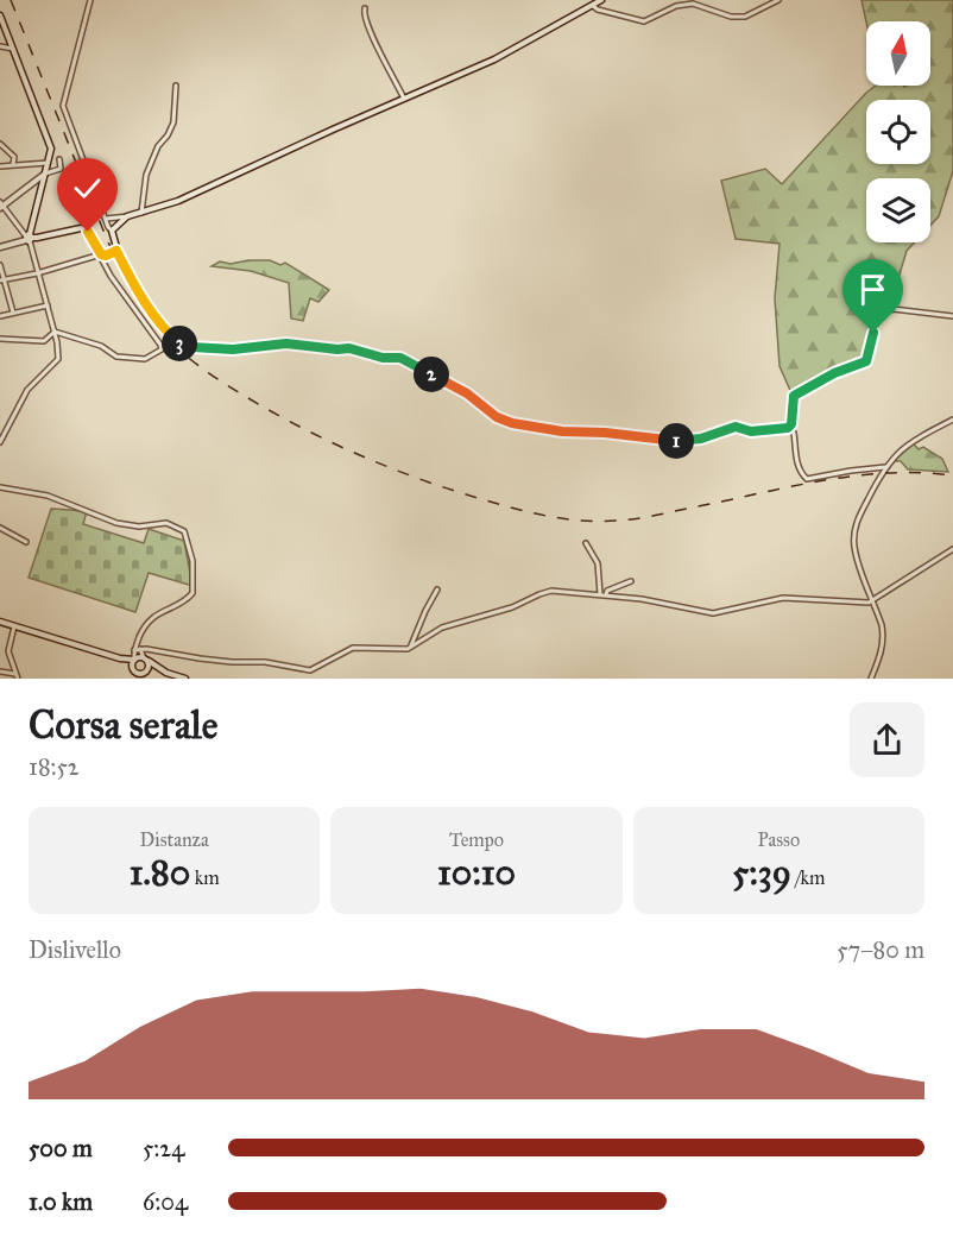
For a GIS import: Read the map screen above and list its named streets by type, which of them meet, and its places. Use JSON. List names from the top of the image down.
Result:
{
  "north": "top",
  "page": {
    "pins": ["3", "2", "1"],
    "heading": ["Corsa serale", "18:52"],
    "stats": [
      ["Distanza", "1.80 km"],
      ["Tempo", "10:10"],
      ["Passo", "5:39 /km"]
    ],
    "chart": ["Dislivello", "57–80 m"],
    "list": [
      {
        "name": "500 m",
        "note": "5:24"
      },
      {
        "name": "1.0 km",
        "note": "6:04"
      }
    ]
  }
}
